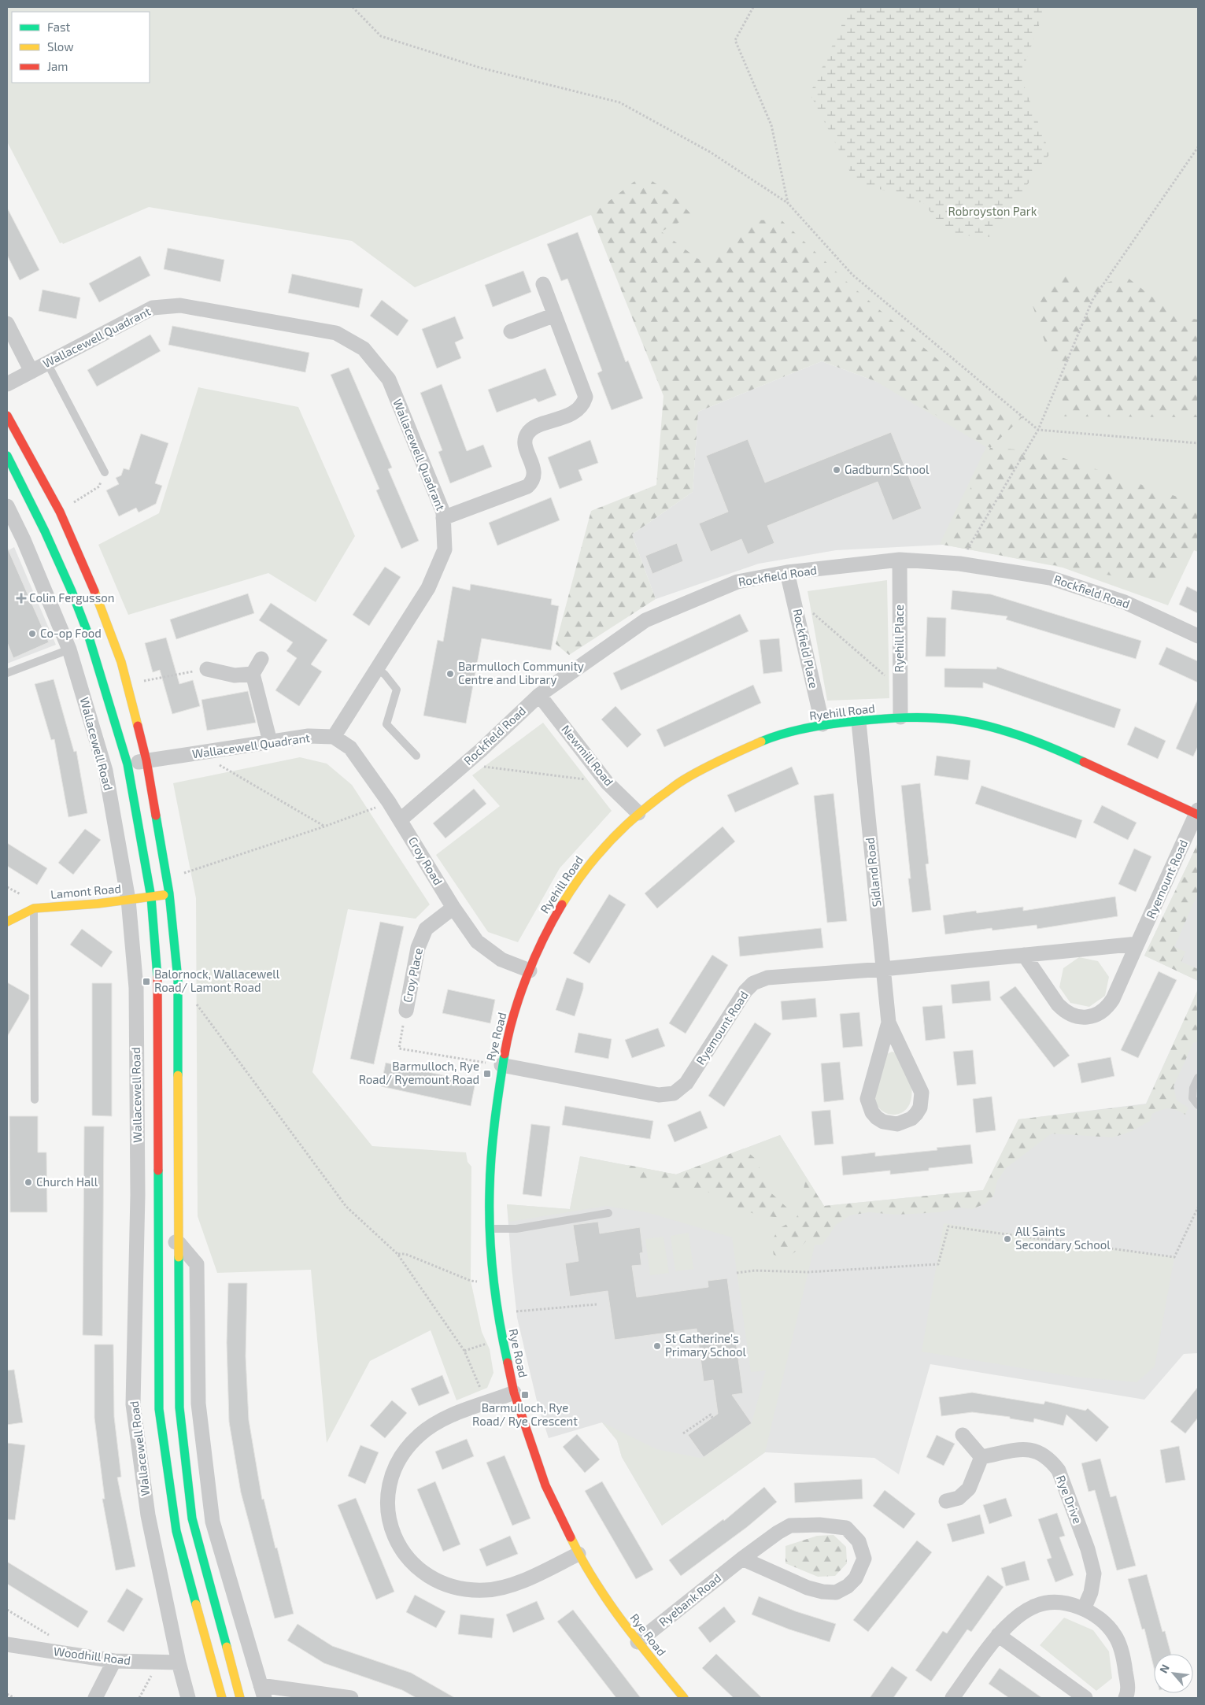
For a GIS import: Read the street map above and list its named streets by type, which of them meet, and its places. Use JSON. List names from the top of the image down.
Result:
{
  "streets": {
    "street": [
      "Wallacewell Quadrant",
      "Rockfield Road",
      "Ryehill Place",
      "Rockfield Place",
      "Ryehill Road",
      "Wallacewell Road",
      "Newmill Road",
      "Croy Road",
      "Sidland Road",
      "Ryemount Road",
      "Lamont Road",
      "Croy Place",
      "Rye Road",
      "Rye Drive",
      "Ryebank Road",
      "Woodhill Road"
    ]
  },
  "crossings": [
    ["Wallacewell Quadrant", "Wallacewell Road"],
    ["Wallacewell Quadrant", "Croy Road"],
    ["Rockfield Road", "Ryehill Place"],
    ["Rockfield Road", "Rockfield Place"],
    ["Rockfield Road", "Newmill Road"],
    ["Rockfield Road", "Croy Road"],
    ["Ryehill Place", "Ryehill Road"],
    ["Rockfield Place", "Ryehill Road"],
    ["Ryehill Road", "Newmill Road"],
    ["Ryehill Road", "Croy Road"],
    ["Ryehill Road", "Sidland Road"],
    ["Ryehill Road", "Ryemount Road"],
    ["Ryehill Road", "Rye Road"],
    ["Wallacewell Road", "Lamont Road"],
    ["Wallacewell Road", "Woodhill Road"],
    ["Croy Road", "Croy Place"],
    ["Croy Road", "Rye Road"],
    ["Sidland Road", "Ryemount Road"],
    ["Ryemount Road", "Rye Road"],
    ["Rye Road", "Ryebank Road"]
  ],
  "parks": ["Robroyston Park"],
  "places": {
    "other": [
      "Gadburn School",
      "Co-op Food",
      "Barmulloch Community Centre and Library",
      "Church Hall",
      "All Saints Secondary School",
      "St Catherine's Primary School"
    ],
    "health": ["Colin Fergusson"],
    "transit": ["Balornock, Wallacewell Road/ Lamont Road", "Barmulloch, Rye Road/ Ryemount Road", "Barmulloch, Rye Road/ Rye Crescent"]
  },
  "legend": ["Fast", "Slow", "Jam"],
  "north": "top left"
}
